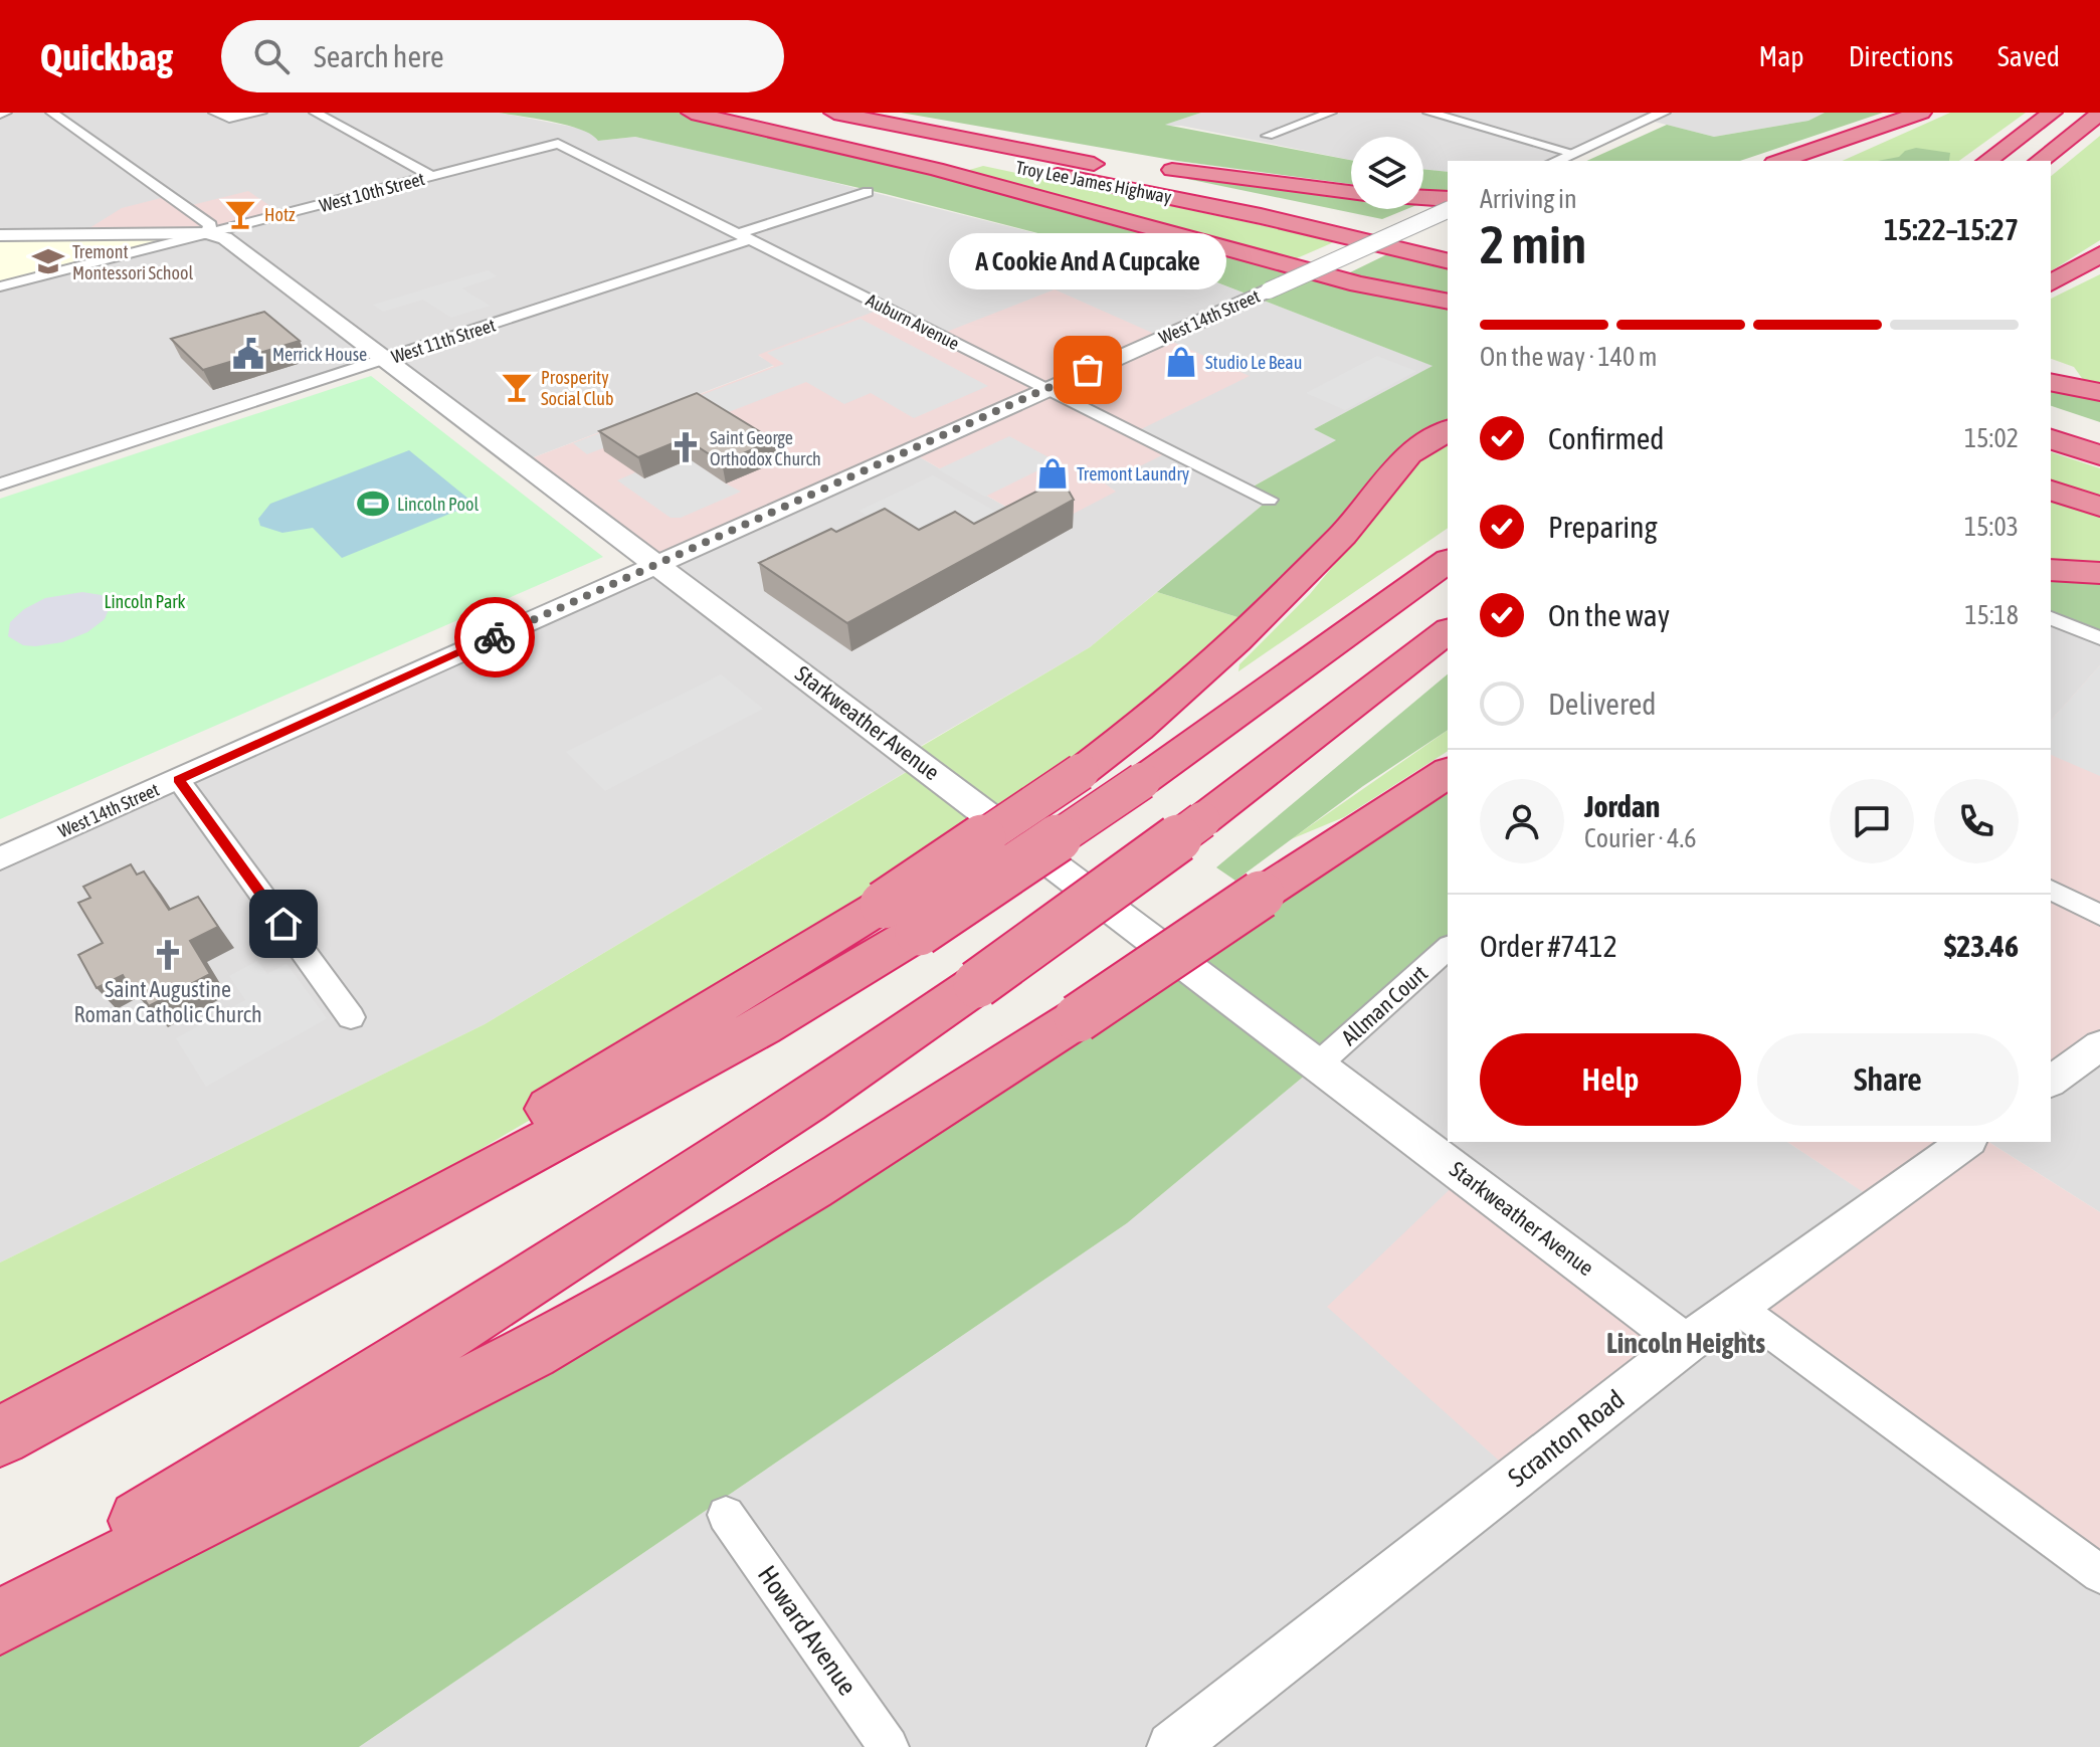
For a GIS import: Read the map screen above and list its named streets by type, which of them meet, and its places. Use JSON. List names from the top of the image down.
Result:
{
  "streets": {
    "highway": ["Troy Lee James Highway"],
    "street": [
      "West 10th Street",
      "West 14th Street",
      "Auburn Avenue",
      "West 11th Street",
      "Starkweather Avenue",
      "Allman Court",
      "Scranton Road",
      "Howard Avenue"
    ]
  },
  "crossings": [
    ["West 10th Street", "Auburn Avenue"],
    ["West 10th Street", "Starkweather Avenue"],
    ["West 14th Street", "Auburn Avenue"],
    ["West 14th Street", "Starkweather Avenue"],
    ["Auburn Avenue", "West 11th Street"],
    ["West 11th Street", "Starkweather Avenue"],
    ["Starkweather Avenue", "Allman Court"],
    ["Starkweather Avenue", "Scranton Road"]
  ],
  "districts": ["Lincoln Heights"],
  "parks": ["Lincoln Park"],
  "places": {
    "bar": ["Hotz", "Prosperity Social Club"],
    "school or university": ["Tremont Montessori School"],
    "public building": ["Merrick House"],
    "shop": ["Studio Le Beau", "Tremont Laundry"],
    "other": ["A Cookie And A Cupcake"],
    "church": ["Saint George Orthodox Church", "Saint Augustine Roman Catholic Church"],
    "sports": ["Lincoln Pool"]
  },
  "page": {
    "header": "Quickbag",
    "search": "Search here",
    "nav": ["Map", "Directions", "Saved"],
    "heading": ["2 min", "Arriving in", "15:22–15:27"],
    "panel": [
      "Jordan",
      "Courier · 4.6",
      "Order #7412",
      "$23.46"
    ],
    "bubble": "A Cookie And A Cupcake",
    "bar": "On the way · 140 m",
    "list": [
      ["Confirmed", "15:02"],
      ["Preparing", "15:03"],
      ["On the way", "15:18"],
      "Delivered"
    ],
    "buttons": ["Help", "Share"]
  }
}
